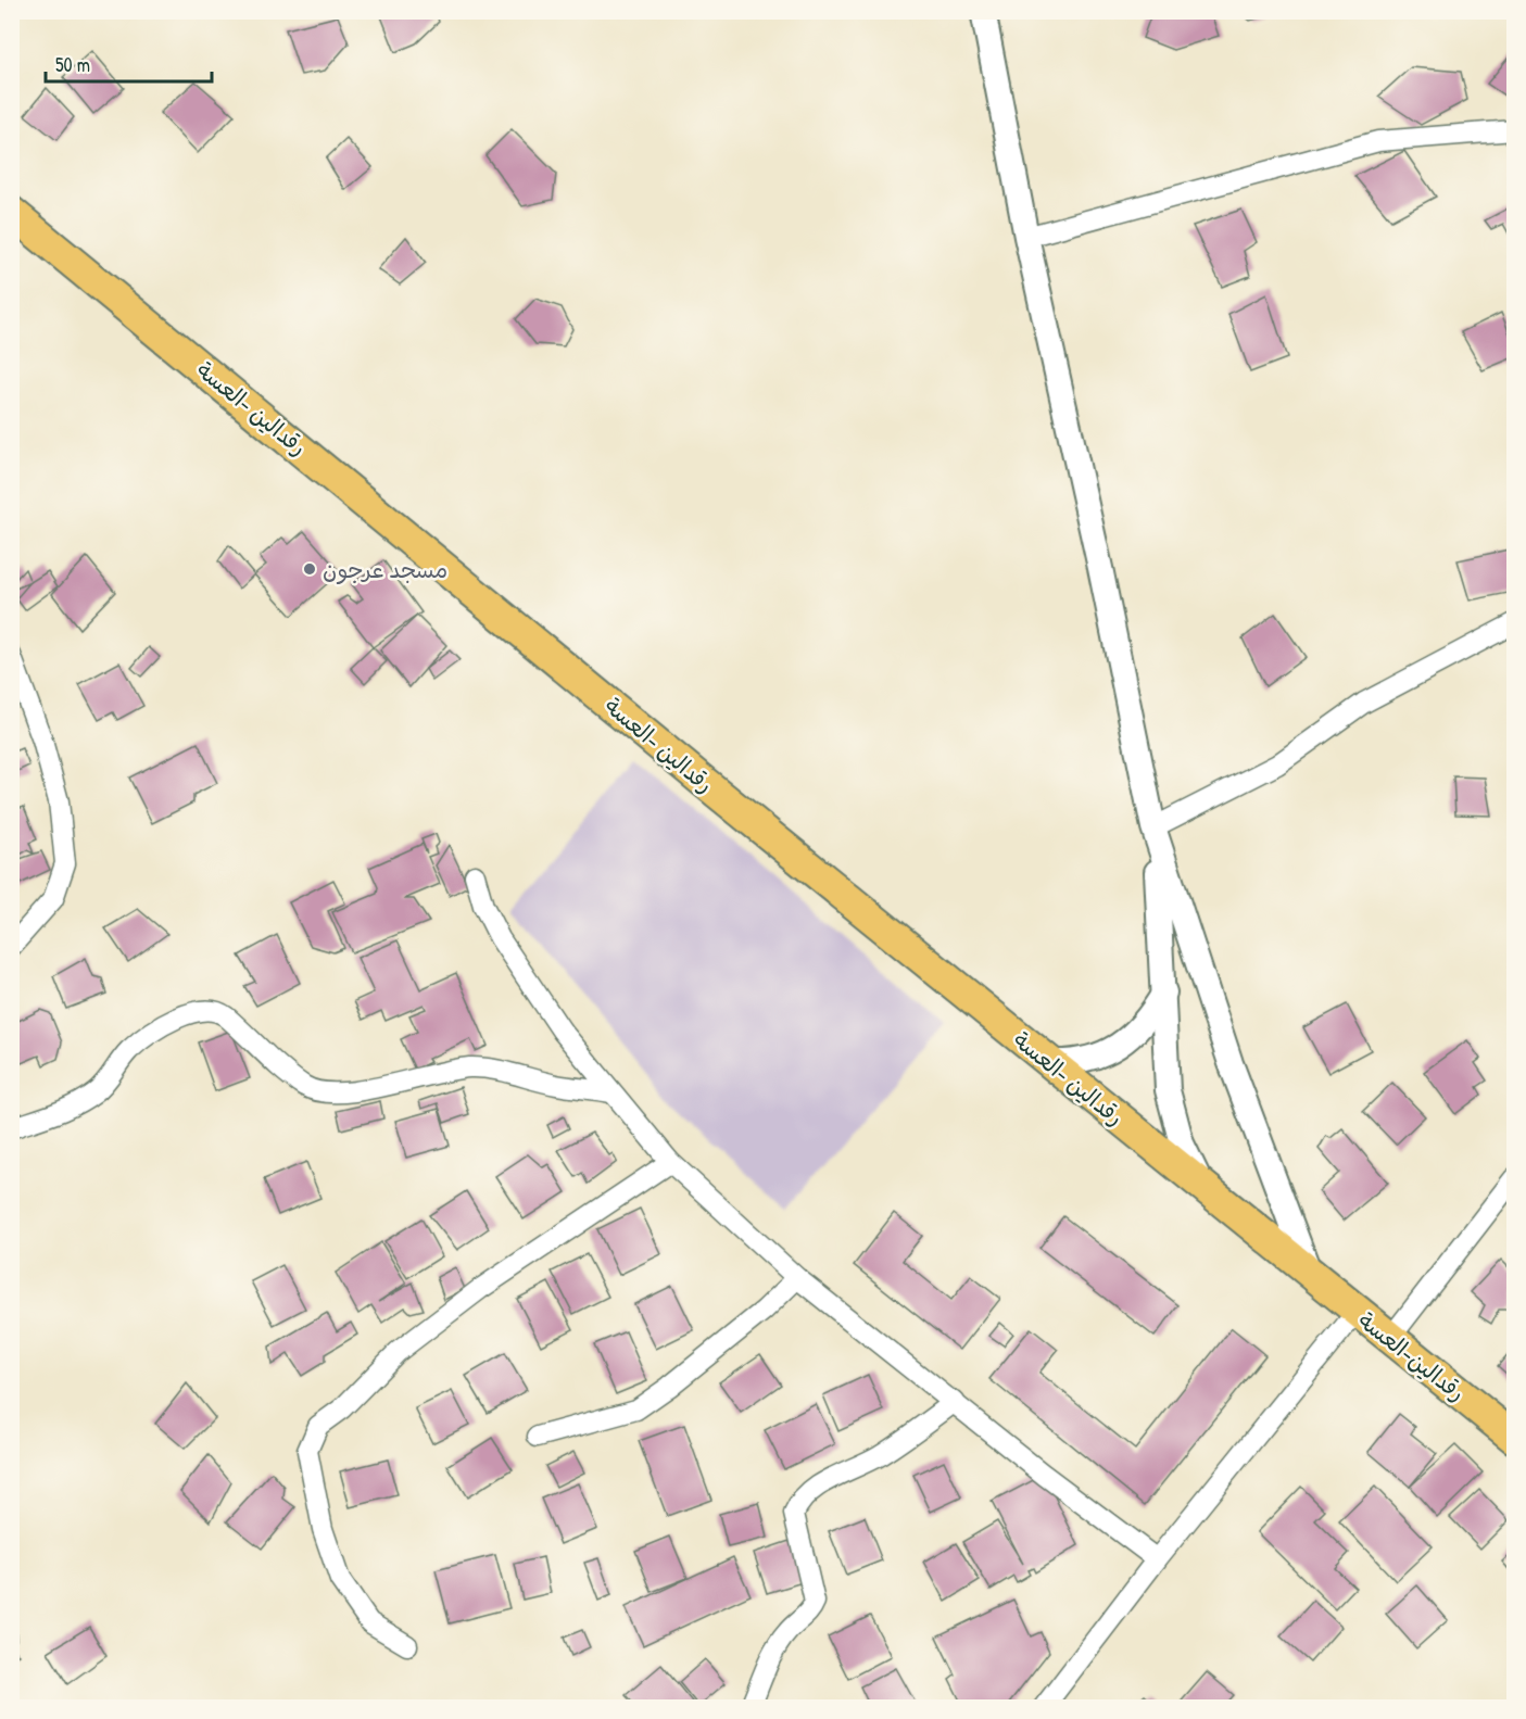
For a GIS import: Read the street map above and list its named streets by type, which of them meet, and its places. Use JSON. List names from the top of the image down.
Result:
{
  "streets": {
    "main road": ["رقدالين -العسة", "رقدالين-العسة"]
  },
  "crossings": [
    ["رقدالين -العسة", "رقدالين-العسة"]
  ],
  "places": ["مسجد عرجون"],
  "scale_bar": "50 m"
}
